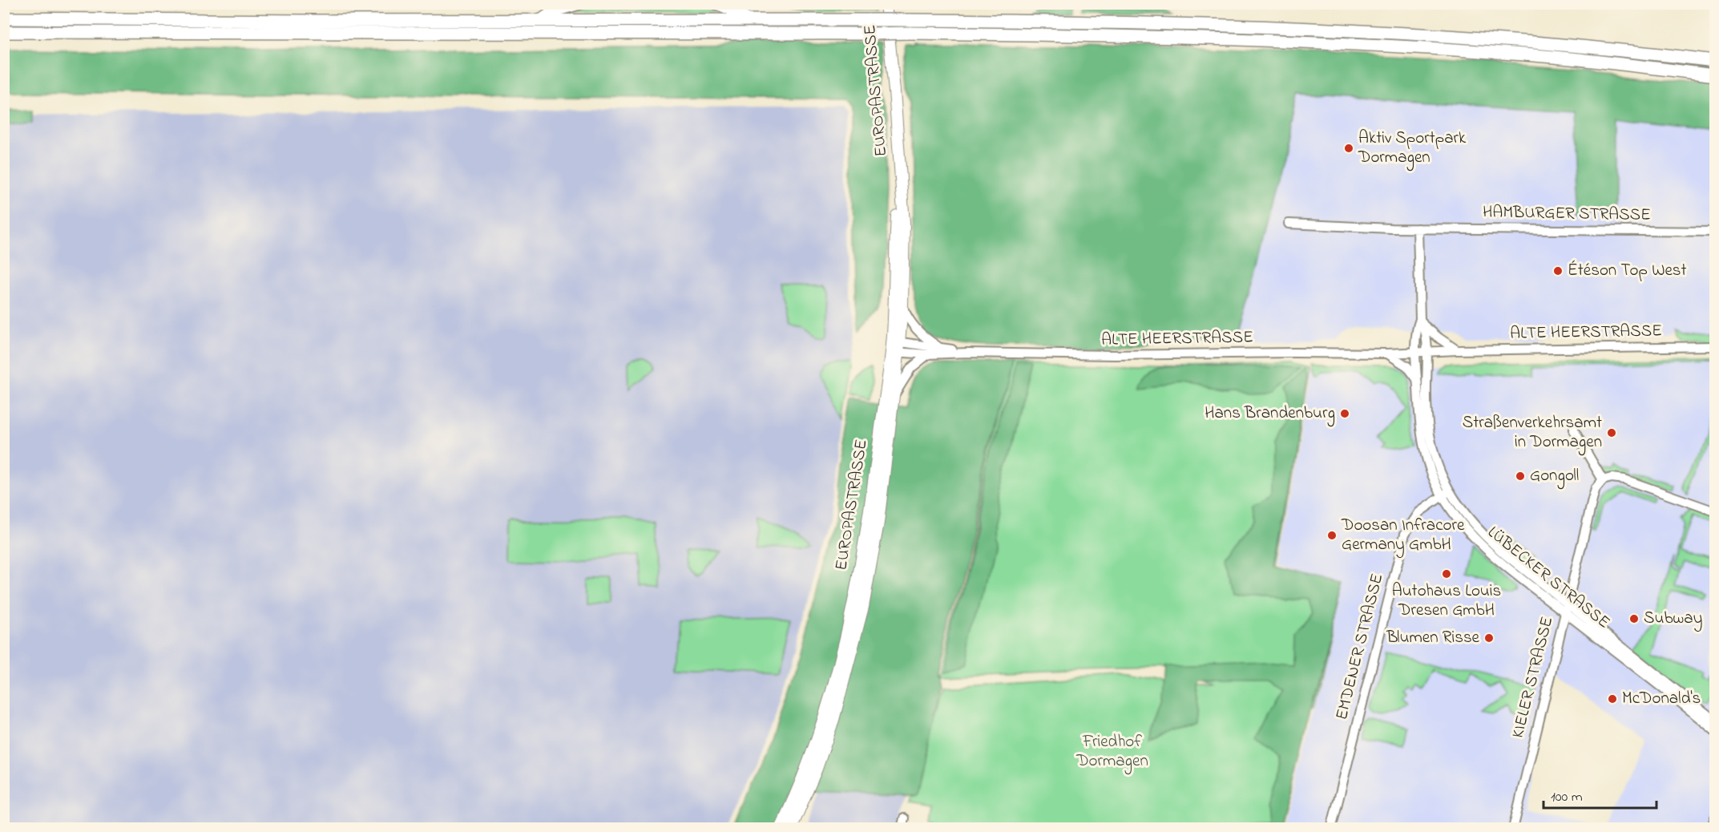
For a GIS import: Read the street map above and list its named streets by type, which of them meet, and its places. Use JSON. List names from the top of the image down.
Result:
{
  "streets": {
    "main road": ["EUROPASTRASSE"],
    "street": [
      "HAMBURGER STRASSE",
      "ALTE HEERSTRASSE",
      "LÜBECKER STRASSE",
      "EMDENER STRASSE",
      "KIELER STRASSE"
    ]
  },
  "crossings": [
    ["EUROPASTRASSE", "ALTE HEERSTRASSE"],
    ["ALTE HEERSTRASSE", "LÜBECKER STRASSE"],
    ["LÜBECKER STRASSE", "EMDENER STRASSE"],
    ["LÜBECKER STRASSE", "KIELER STRASSE"]
  ],
  "parks": ["Friedhof Dormagen"],
  "places": [
    "Aktiv Sportpark Dormagen",
    "Étéson Top West",
    "Hans Brandenburg",
    "Straßenverkehrsamt in Dormagen",
    "Gongoll",
    "Doosan Infracore Germany GmbH",
    "Autohaus Louis Dresen GmbH",
    "Subway",
    "Blumen Risse",
    "McDonald's"
  ],
  "scale_bar": "100 m"
}
